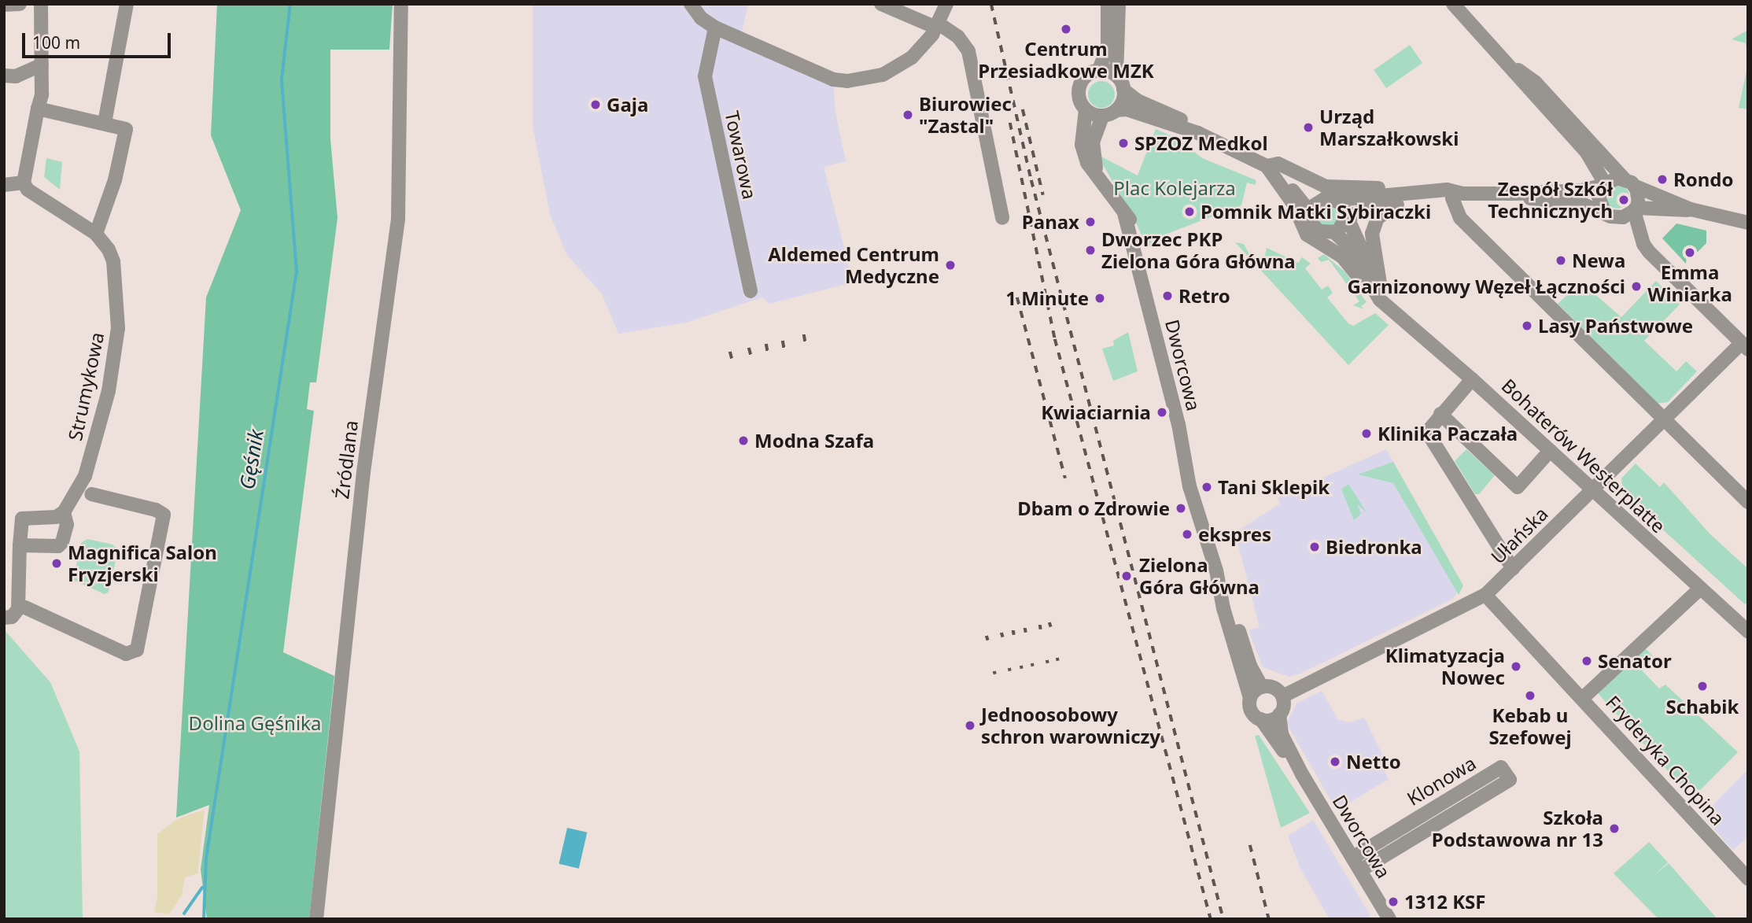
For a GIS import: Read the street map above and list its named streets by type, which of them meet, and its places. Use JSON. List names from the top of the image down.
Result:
{
  "streets": {
    "street": [
      "Towarowa",
      "Dworcowa",
      "Strumykowa",
      "Bohaterów Westerplatte",
      "Źródlana",
      "Ułańska",
      "Fryderyka Chopina",
      "Klonowa"
    ]
  },
  "crossings": [
    ["Dworcowa", "Ułańska"],
    ["Dworcowa", "Klonowa"],
    ["Bohaterów Westerplatte", "Ułańska"],
    ["Ułańska", "Fryderyka Chopina"]
  ],
  "water": ["Gęśnik"],
  "parks": ["Plac Kolejarza", "Dolina Gęśnika"],
  "places": [
    "Centrum Przesiadkowe MZK",
    "Gaja",
    "Biurowiec \"Zastal\"",
    "Urząd Marszałkowski",
    "SPZOZ Medkol",
    "Rondo",
    "Zespół Szkół Technicznych",
    "Pomnik Matki Sybiraczki",
    "Panax",
    "Dworzec PKP Zielona Góra Główna",
    "Emma Winiarka",
    "Newa",
    "Aldemed Centrum Medyczne",
    "Garnizonowy Węzeł Łączności",
    "Retro",
    "1 Minute",
    "Lasy Państwowe",
    "Kwiaciarnia",
    "Klinika Paczała",
    "Modna Szafa",
    "Tani Sklepik",
    "Dbam o Zdrowie",
    "ekspres",
    "Biedronka",
    "Magnifica Salon Fryzjerski",
    "Zielona Góra Główna",
    "Senator",
    "Klimatyzacja Nowec",
    "Schabik",
    "Kebab u Szefowej",
    "Jednoosobowy schron warowniczy",
    "Netto",
    "Szkoła Podstawowa nr 13",
    "1312 KSF"
  ],
  "scale_bar": "100 m"
}
